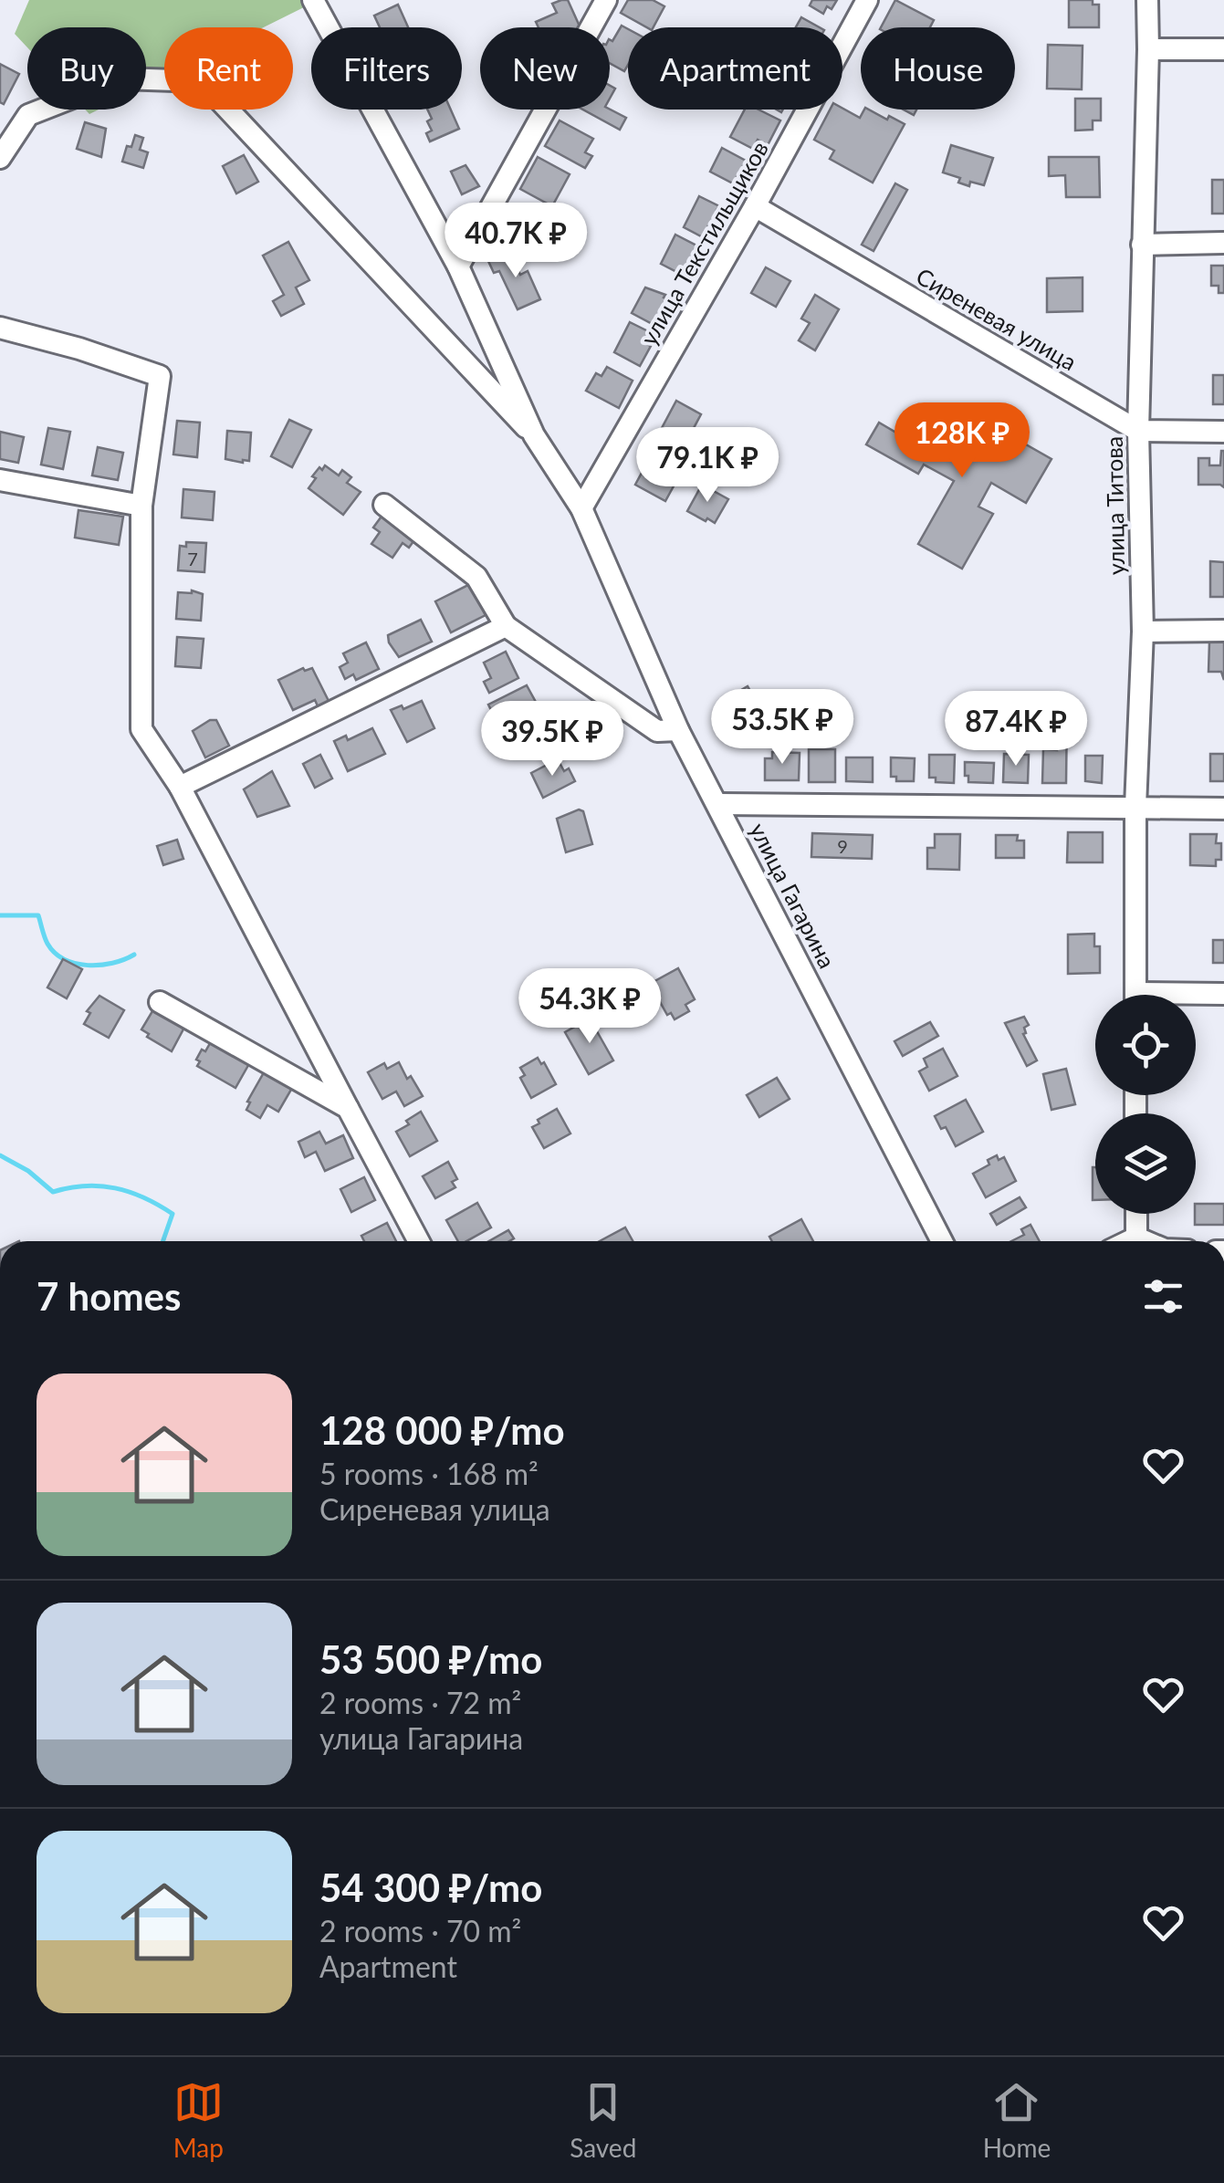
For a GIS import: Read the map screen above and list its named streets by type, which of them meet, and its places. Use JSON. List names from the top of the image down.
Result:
{
  "streets": {
    "street": [
      "улица Текстильщиков",
      "Сиреневая улица",
      "улица Титова",
      "улица Гагарина"
    ]
  },
  "crossings": [
    ["улица Текстильщиков", "Сиреневая улица"],
    ["улица Текстильщиков", "улица Гагарина"],
    ["Сиреневая улица", "улица Титова"]
  ],
  "house_numbers": ["7", "9"],
  "page": {
    "chip": [
      "Buy",
      "Rent",
      "Filters",
      "New",
      "Apartment",
      "House"
    ],
    "price": [
      "40.7K ₽",
      "128K ₽",
      "79.1K ₽",
      "53.5K ₽",
      "87.4K ₽",
      "39.5K ₽",
      "54.3K ₽"
    ],
    "heading": "7 homes",
    "list": [
      {
        "name": "128 000 ₽/mo",
        "note": "5 rooms · 168 m² · Сиреневая улица"
      },
      {
        "name": "53 500 ₽/mo",
        "note": "2 rooms · 72 m² · улица Гагарина"
      },
      {
        "name": "54 300 ₽/mo",
        "note": "2 rooms · 70 m² · Apartment"
      }
    ],
    "tabs": ["Map", "Saved", "Home"]
  }
}
